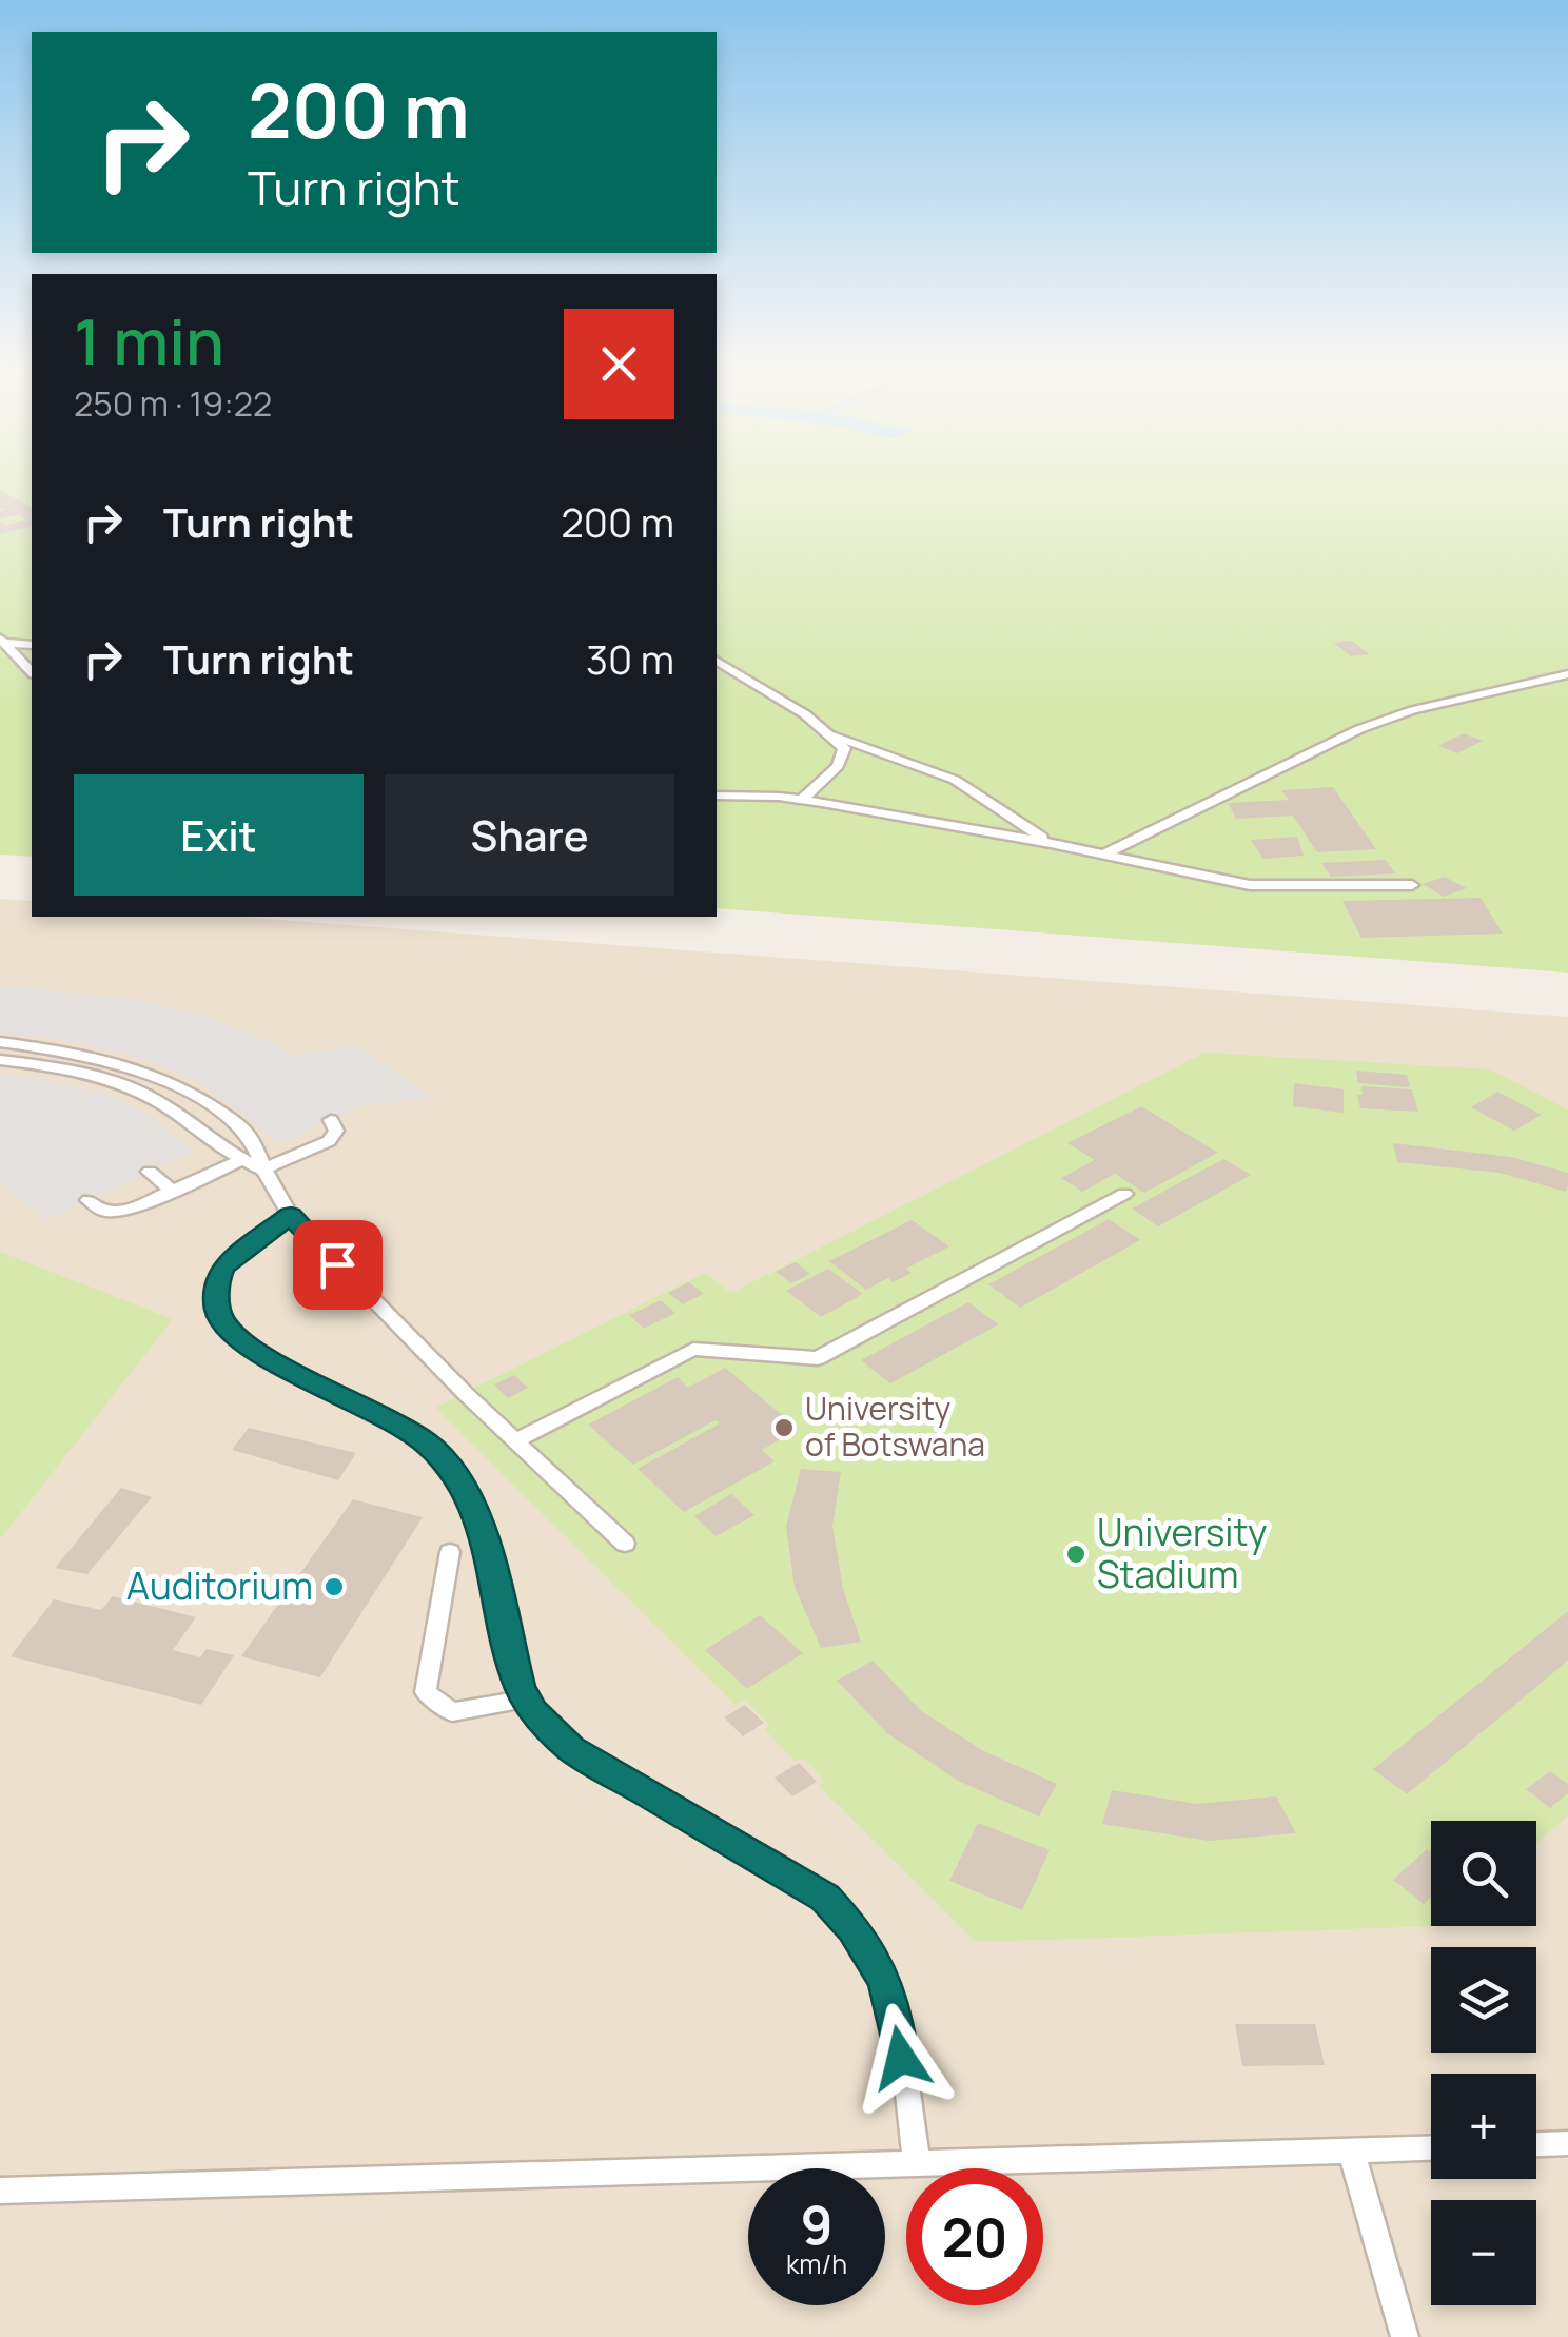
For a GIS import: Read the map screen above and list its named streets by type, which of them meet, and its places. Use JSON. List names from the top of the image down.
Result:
{
  "places": ["University of Botswana", "University Stadium", "Auditorium"],
  "page": {
    "turn": ["200 m", "Turn right"],
    "heading": ["1 min", "250 m · 19:22"],
    "list": [
      {
        "name": "Turn right",
        "value": "200 m"
      },
      {
        "name": "Turn right",
        "value": "30 m"
      }
    ],
    "buttons": ["Exit", "Share"],
    "map_buttons": ["+", "−"],
    "speed": "9 km/h",
    "limit": "20"
  }
}
